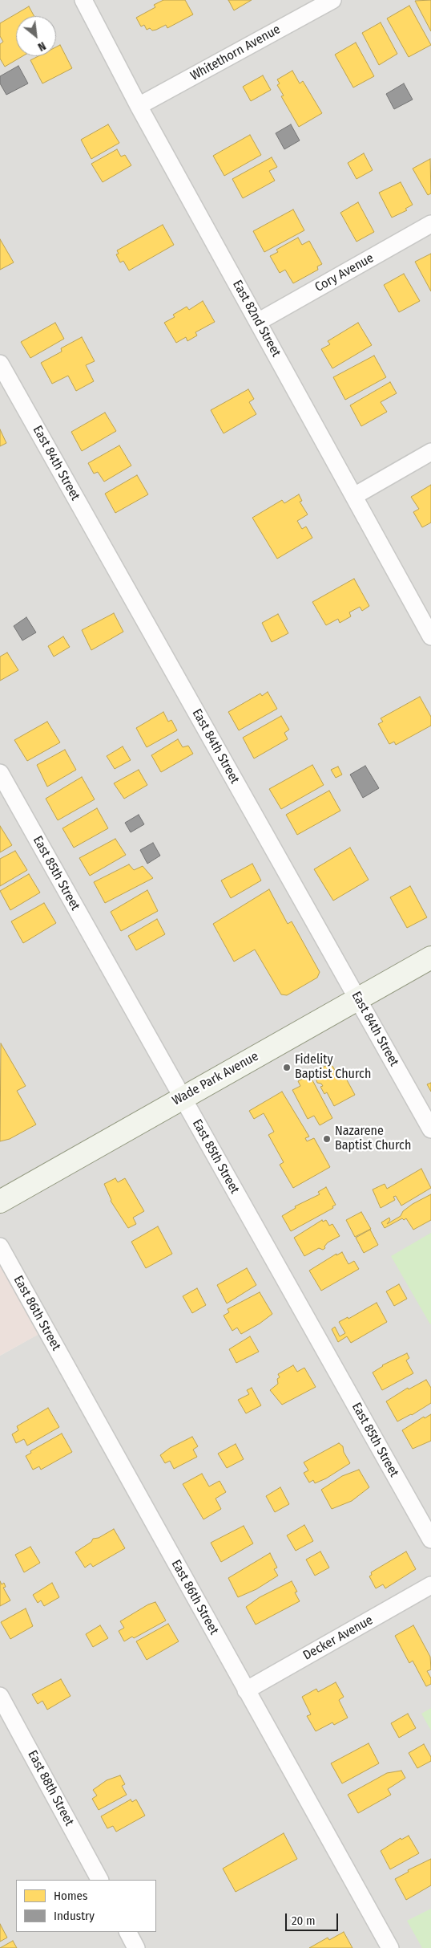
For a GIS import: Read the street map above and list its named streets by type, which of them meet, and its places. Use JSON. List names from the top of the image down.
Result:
{
  "streets": {
    "street": [
      "Whitethorn Avenue",
      "Cory Avenue",
      "East 82nd Street",
      "East 84th Street",
      "East 85th Street",
      "Wade Park Avenue",
      "East 86th Street",
      "Decker Avenue",
      "East 88th Street"
    ]
  },
  "crossings": [
    ["Whitethorn Avenue", "East 82nd Street"],
    ["Cory Avenue", "East 82nd Street"],
    ["East 84th Street", "Wade Park Avenue"],
    ["East 85th Street", "Wade Park Avenue"],
    ["East 86th Street", "Decker Avenue"]
  ],
  "places": ["Fidelity Baptist Church", "Nazarene Baptist Church"],
  "legend": ["Homes", "Industry"],
  "scale_bar": "20 m",
  "north": "bottom right"
}
